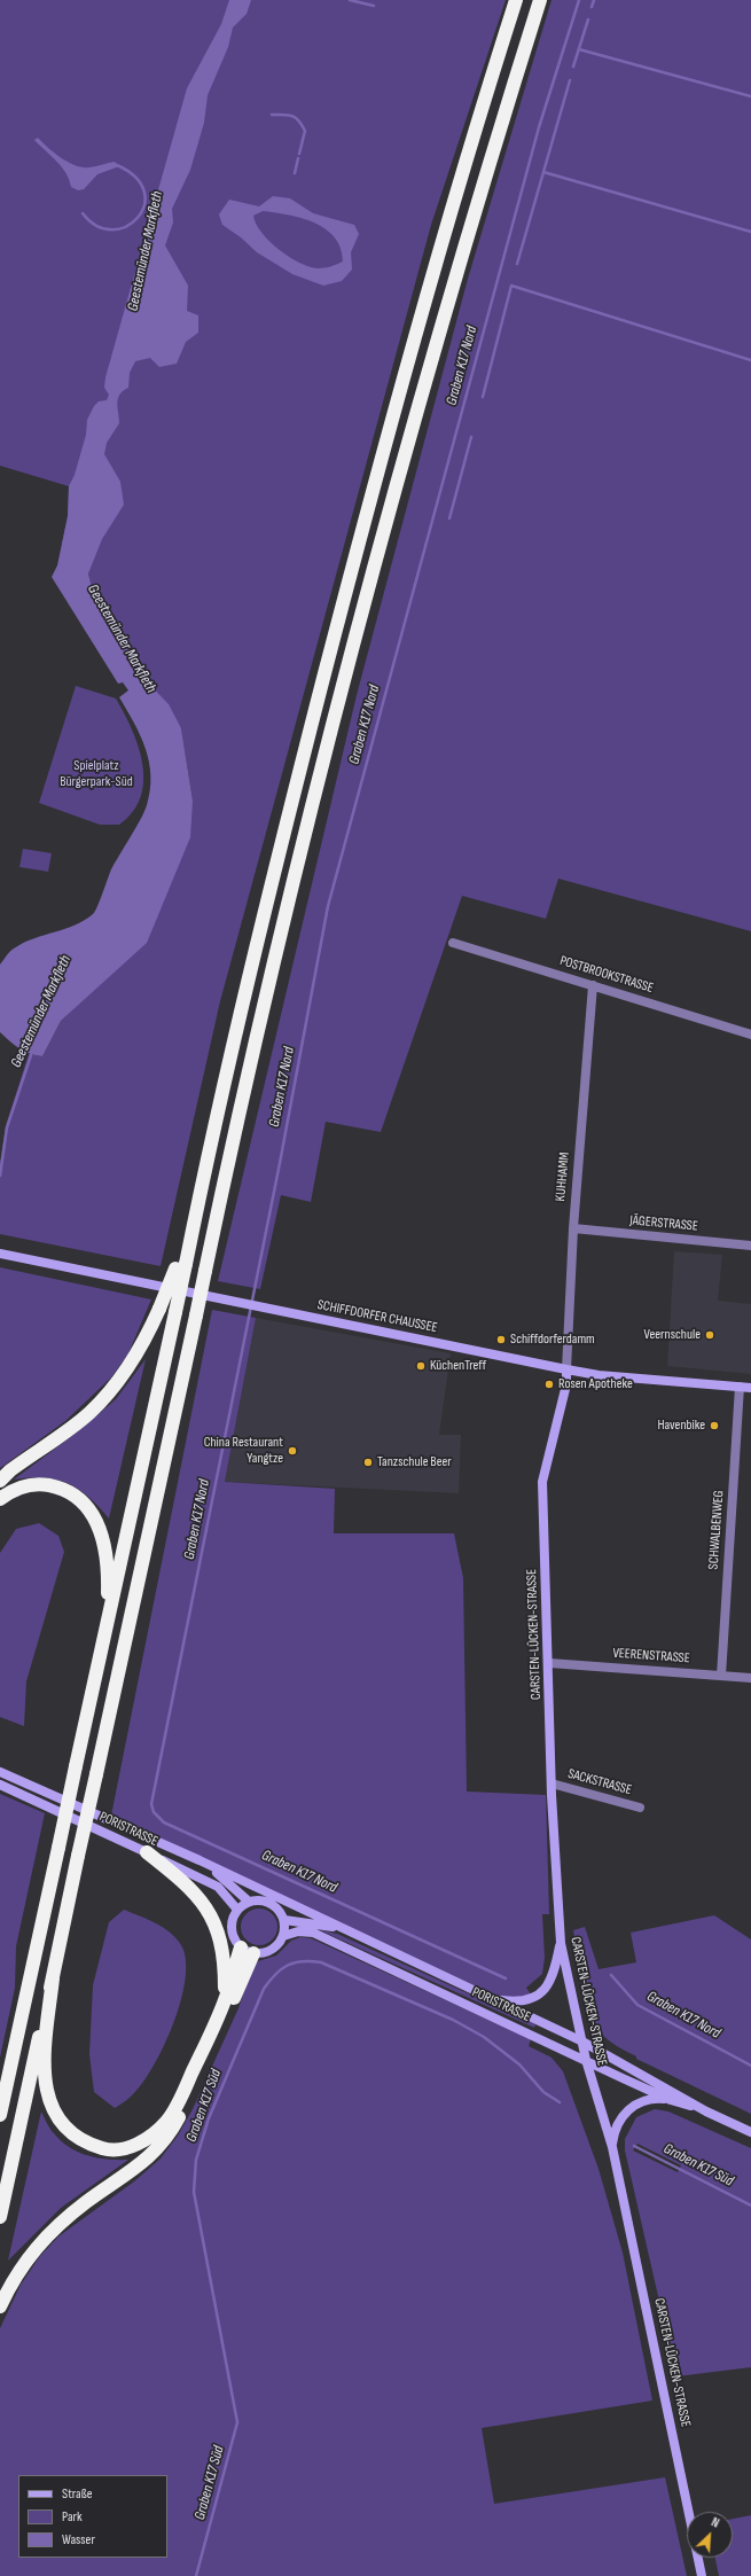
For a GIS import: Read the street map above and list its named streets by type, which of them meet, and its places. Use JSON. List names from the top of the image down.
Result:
{
  "streets": {
    "main road": ["SCHIFFDORFER CHAUSSEE", "CARSTEN-LÜCKEN-STRASSE", "PORISTRASSE"],
    "street": [
      "POSTBROOKSTRASSE",
      "KUHHAMM",
      "JÄGERSTRASSE",
      "SCHWALBENWEG",
      "VEERENSTRASSE",
      "SACKSTRASSE"
    ]
  },
  "crossings": [
    ["POSTBROOKSTRASSE", "KUHHAMM"],
    ["KUHHAMM", "JÄGERSTRASSE"],
    ["KUHHAMM", "SCHIFFDORFER CHAUSSEE"],
    ["KUHHAMM", "CARSTEN-LÜCKEN-STRASSE"],
    ["SCHIFFDORFER CHAUSSEE", "SCHWALBENWEG"],
    ["SCHIFFDORFER CHAUSSEE", "CARSTEN-LÜCKEN-STRASSE"],
    ["SCHWALBENWEG", "VEERENSTRASSE"],
    ["CARSTEN-LÜCKEN-STRASSE", "VEERENSTRASSE"],
    ["CARSTEN-LÜCKEN-STRASSE", "SACKSTRASSE"],
    ["CARSTEN-LÜCKEN-STRASSE", "PORISTRASSE"]
  ],
  "water": ["Geestemünder Markfleth", "Graben K17 Nord", "Graben K17 Süd"],
  "parks": ["Spielplatz Bürgerpark-Süd"],
  "places": [
    "Veernschule",
    "Schiffdorferdamm",
    "KüchenTreff",
    "Rosen Apotheke",
    "Havenbike",
    "China Restaurant Yangtze",
    "Tanzschule Beer"
  ],
  "legend": ["Straße", "Park", "Wasser"],
  "north": "top right"
}
